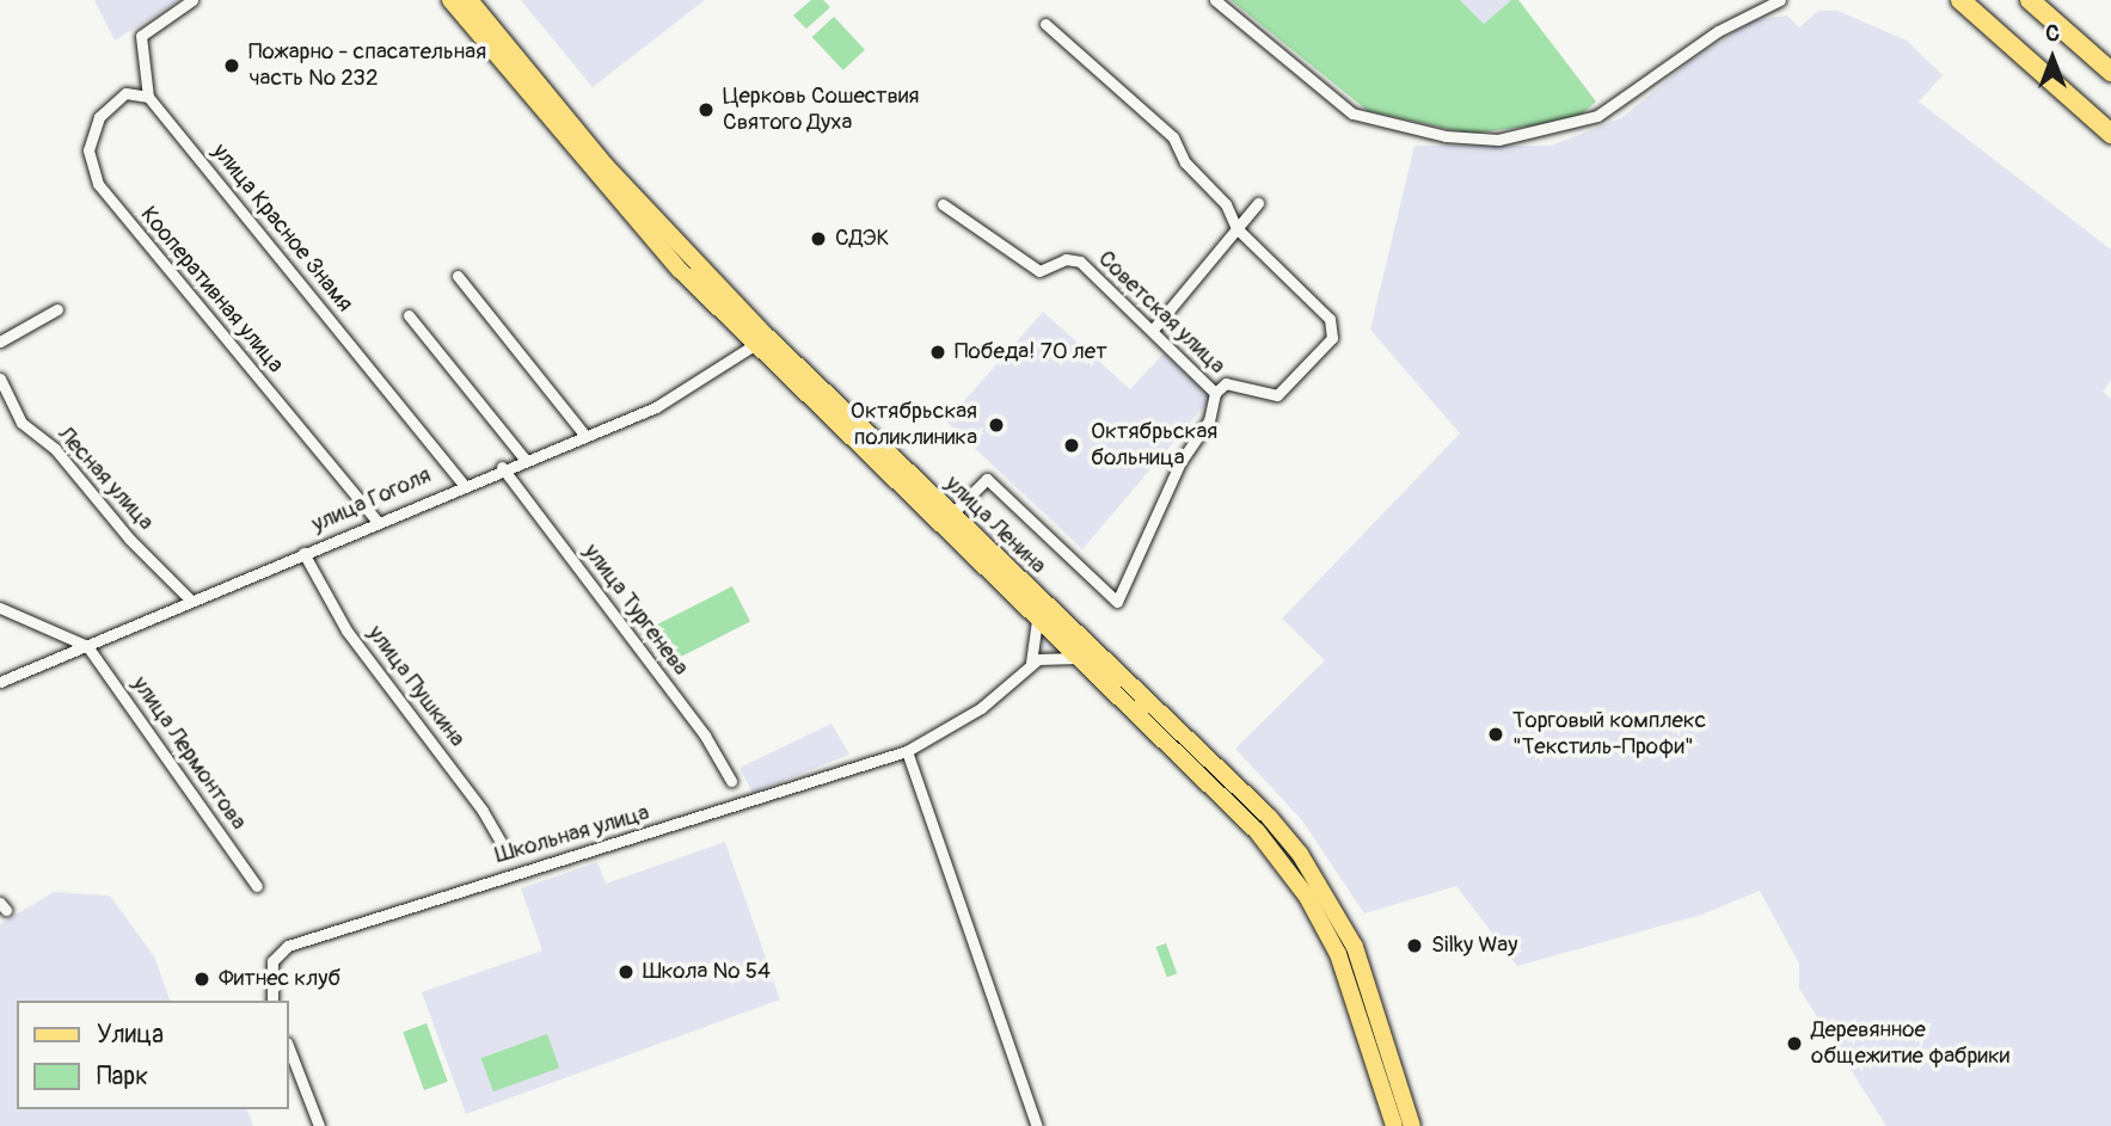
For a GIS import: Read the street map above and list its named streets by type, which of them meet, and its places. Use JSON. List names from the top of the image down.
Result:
{
  "streets": {
    "main road": ["улица Ленина"],
    "street": [
      "улица Красное Знамя",
      "Кооперативная улица",
      "Советская улица",
      "Лесная улица",
      "улица Гоголя",
      "улица Тургенева",
      "улица Пушкина",
      "улица Лермонтова",
      "Школьная улица"
    ]
  },
  "crossings": [
    ["улица Красное Знамя", "Кооперативная улица"],
    ["улица Красное Знамя", "улица Гоголя"],
    ["Кооперативная улица", "улица Гоголя"],
    ["Советская улица", "улица Ленина"],
    ["Лесная улица", "улица Гоголя"],
    ["улица Гоголя", "улица Ленина"],
    ["улица Гоголя", "улица Тургенева"],
    ["улица Гоголя", "улица Пушкина"],
    ["улица Гоголя", "улица Лермонтова"]
  ],
  "places": [
    "Пожарно - спасательная часть № 232",
    "Церковь Сошествия Святого Духа",
    "СДЭК",
    "Победа! 70 лет",
    "Октябрьская поликлиника",
    "Октябрьская больница",
    "Торговый комплекс \"Текстиль-Профи\"",
    "Silky Way",
    "Школа № 54",
    "Фитнес клуб",
    "Деревянное общежитие фабрики"
  ],
  "legend": ["Улица", "Парк"],
  "north": "top"
}
